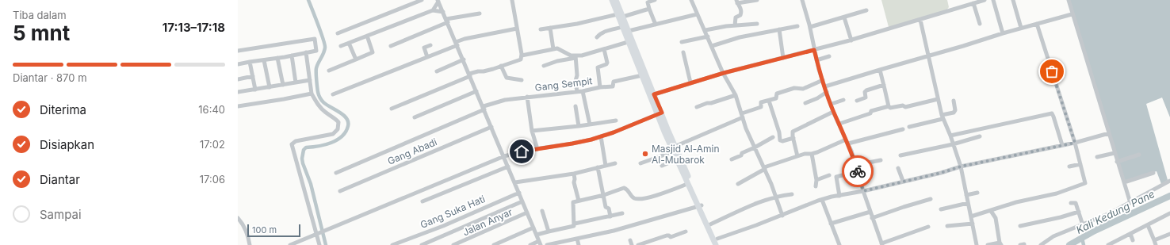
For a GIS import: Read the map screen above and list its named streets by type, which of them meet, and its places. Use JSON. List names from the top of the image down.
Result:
{
  "streets": {
    "street": [
      "Gang Sempit",
      "Gang Abadi",
      "Gang Suka Hati",
      "Jalan Anyar"
    ]
  },
  "water": ["Kali Kedung Pane"],
  "places": ["Masjid Al-Amin Al-Mubarok"],
  "scale_bar": "100 m",
  "page": {
    "heading": ["5 mnt", "Tiba dalam", "17:13–17:18"],
    "bar": "Diantar · 870 m",
    "list": [
      ["Diterima", "16:40"],
      ["Disiapkan", "17:02"],
      ["Diantar", "17:06"],
      "Sampai"
    ],
    "scale": "100 m"
  }
}
